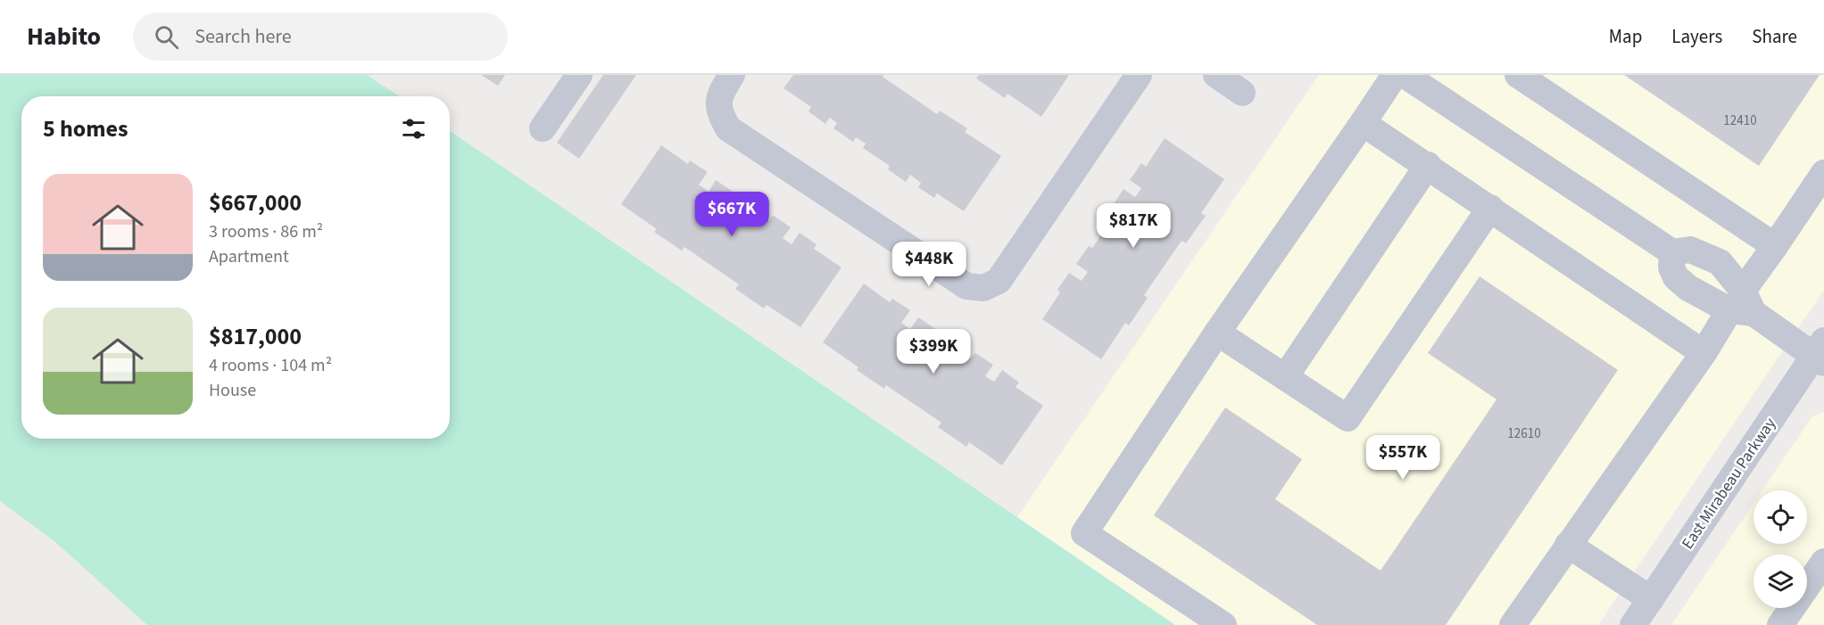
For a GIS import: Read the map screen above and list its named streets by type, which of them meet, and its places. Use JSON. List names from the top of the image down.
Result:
{
  "streets": {
    "street": ["East Mirabeau Parkway"]
  },
  "house_numbers": ["12410", "12610"],
  "page": {
    "header": "Habito",
    "search": "Search here",
    "nav": ["Map", "Layers", "Share"],
    "heading": "5 homes",
    "list": [
      {
        "name": "$667,000",
        "note": "3 rooms · 86 m² · Apartment"
      },
      {
        "name": "$817,000",
        "note": "4 rooms · 104 m² · House"
      }
    ],
    "price": [
      "$667K",
      "$817K",
      "$448K",
      "$399K",
      "$557K"
    ]
  }
}
